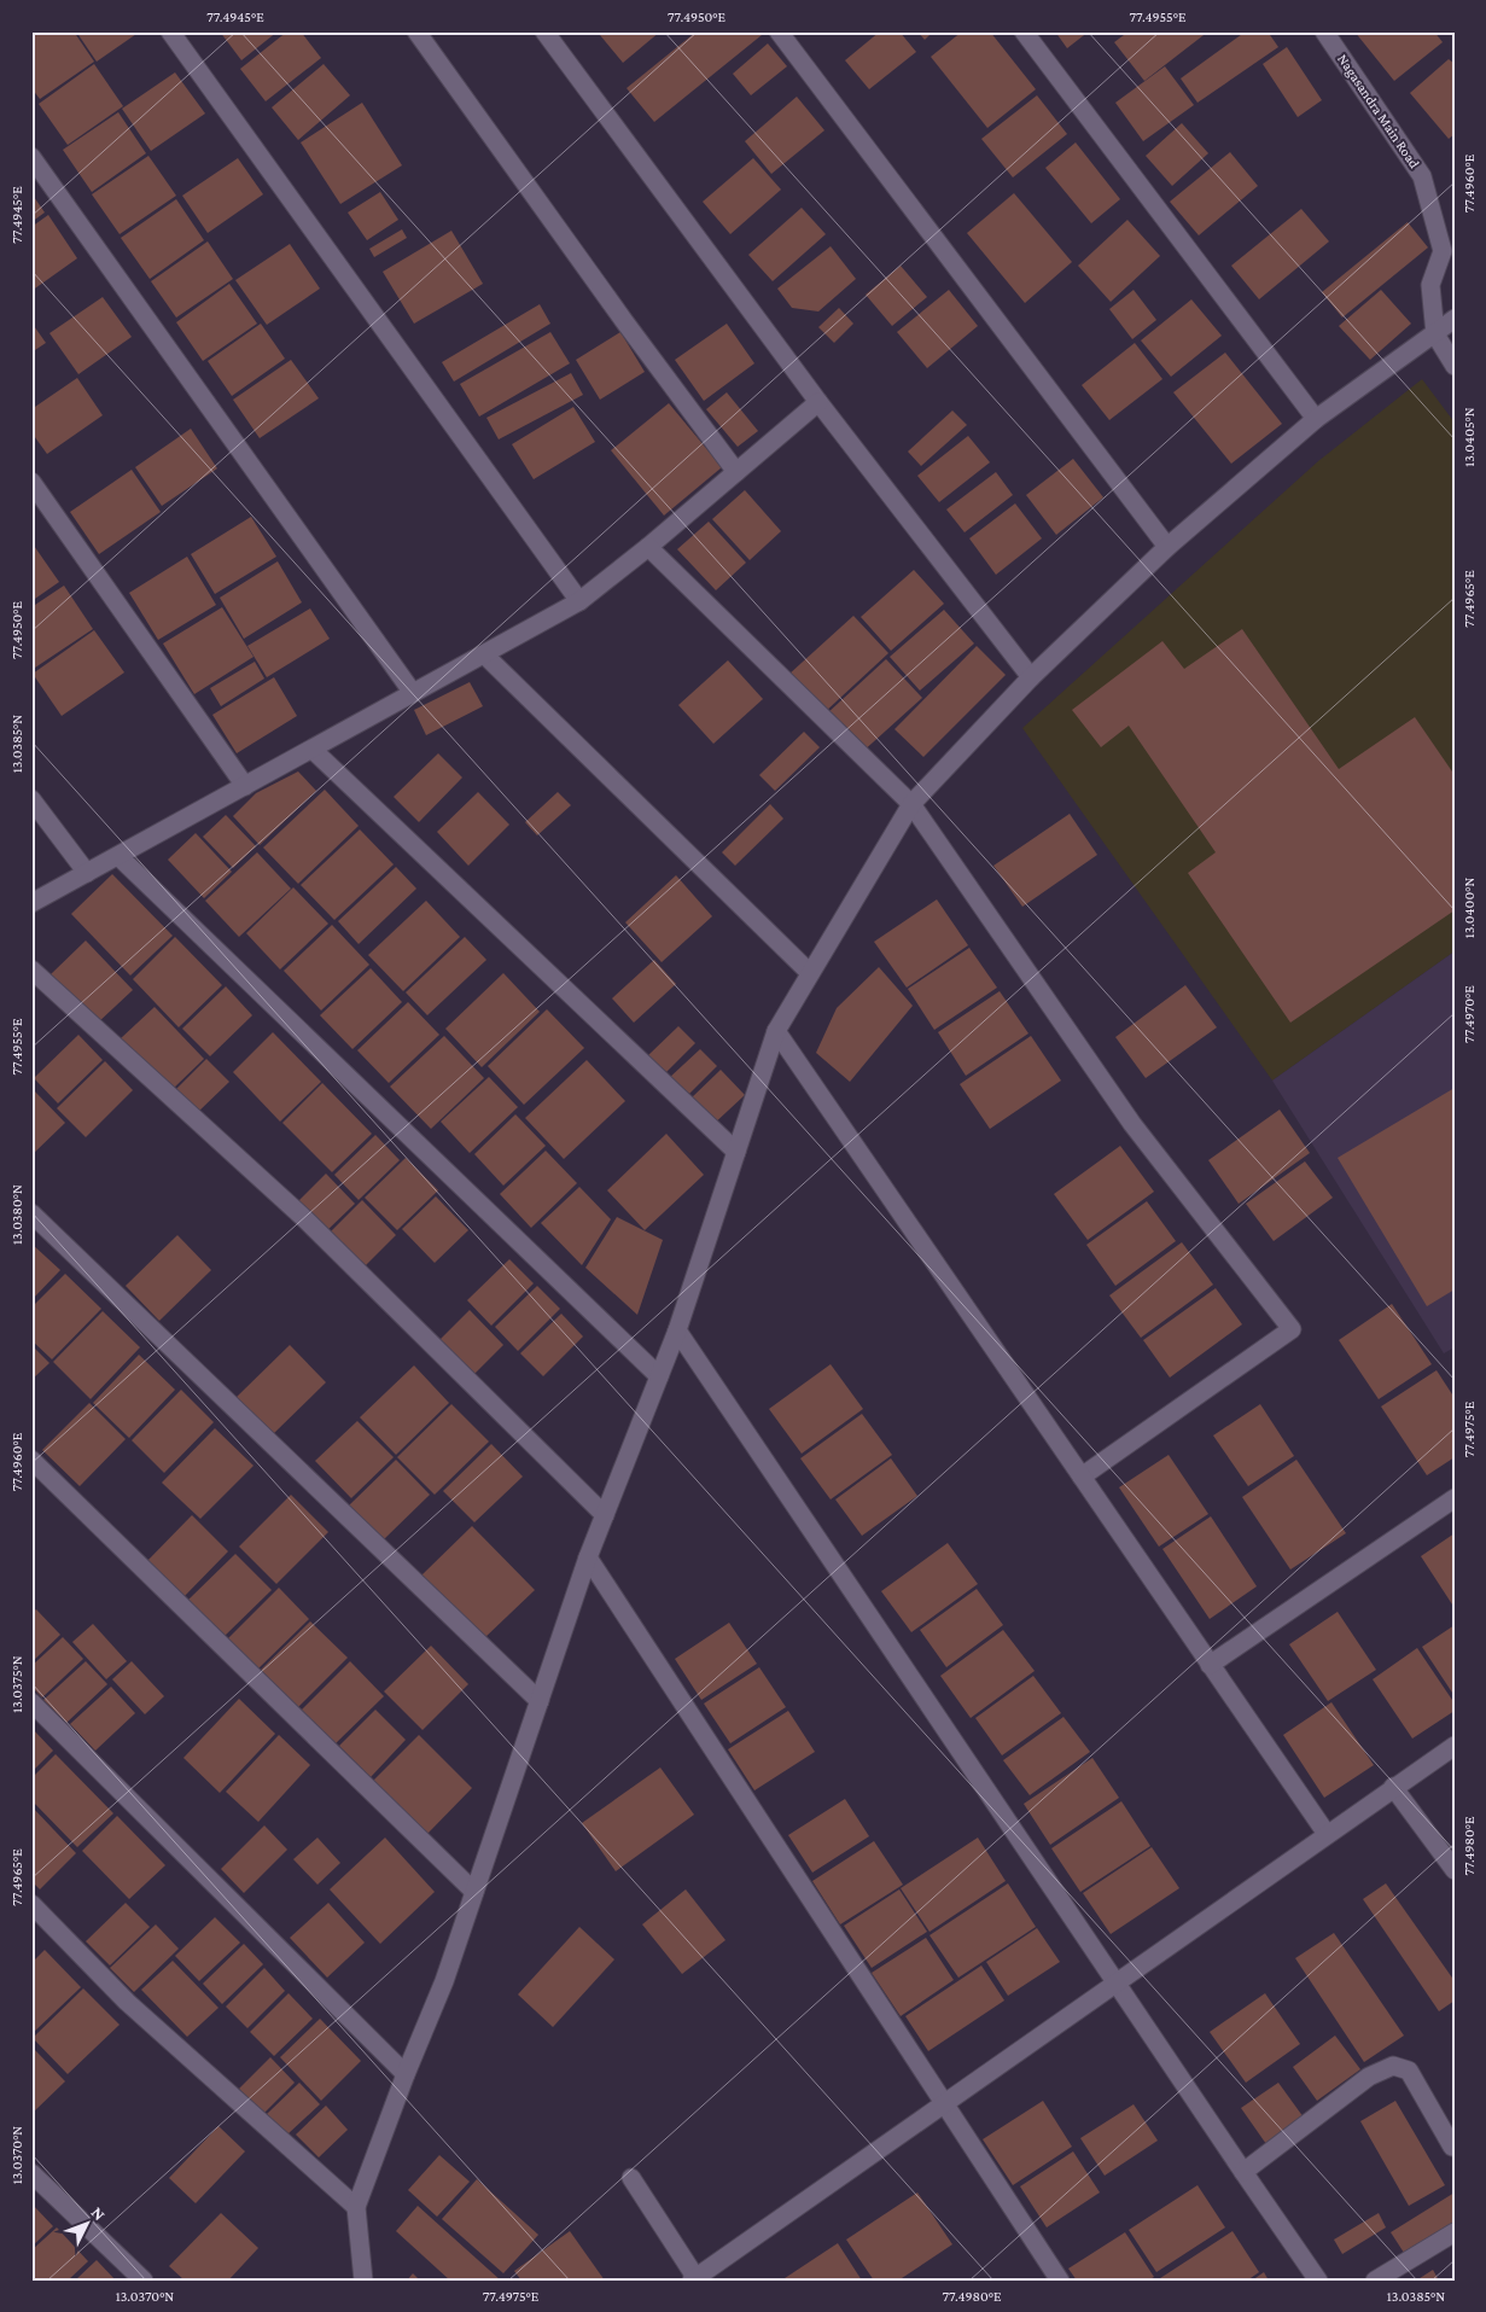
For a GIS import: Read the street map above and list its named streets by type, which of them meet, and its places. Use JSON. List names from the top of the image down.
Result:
{
  "streets": {
    "street": ["Nagasandra Main Road"]
  },
  "north": "top right",
  "coordinates": [
    "77.4945°E",
    "77.4950°E",
    "77.4955°E",
    "77.4960°E",
    "13.0405°N",
    "77.4965°E",
    "13.0385°N",
    "13.0400°N",
    "77.4970°E",
    "13.0380°N",
    "77.4975°E",
    "13.0375°N",
    "77.4980°E",
    "13.0370°N"
  ]
}
